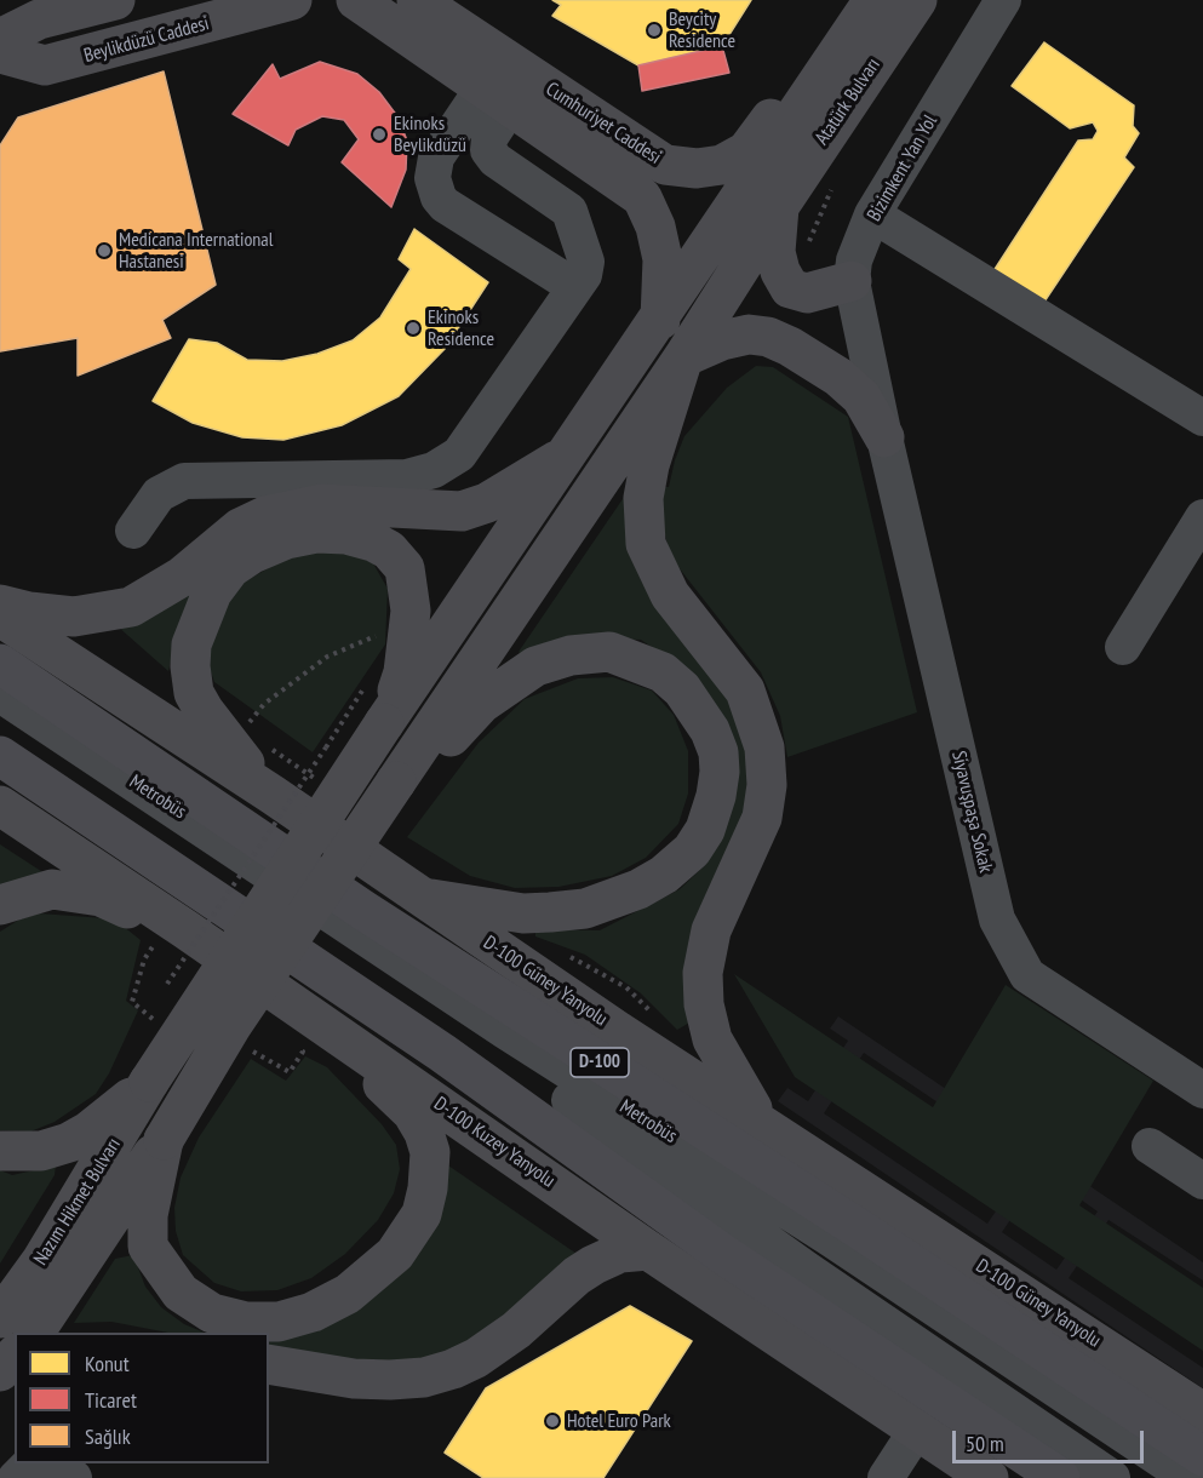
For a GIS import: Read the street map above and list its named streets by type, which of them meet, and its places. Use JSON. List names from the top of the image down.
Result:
{
  "streets": {
    "highway": ["D-100"],
    "main road": [
      "Beylikdüzü Caddesi",
      "Atatürk Bulvarı",
      "Cumhuriyet Caddesi",
      "D-100 Güney Yanyolu",
      "D-100 Kuzey Yanyolu",
      "Nazım Hikmet Bulvarı"
    ],
    "street": ["Bizimkent Yan Yol", "Metrobüs", "Siyavuşpaşa Sokak"]
  },
  "crossings": [
    ["Bizimkent Yan Yol", "Siyavuşpaşa Sokak"]
  ],
  "places": [
    "Beycity Residence",
    "Ekinoks Beylikdüzü",
    "Medicana International Hastanesi",
    "Ekinoks Residence",
    "Hotel Euro Park"
  ],
  "legend": ["Konut", "Ticaret", "Sağlık"],
  "scale_bar": "50 m"
}
